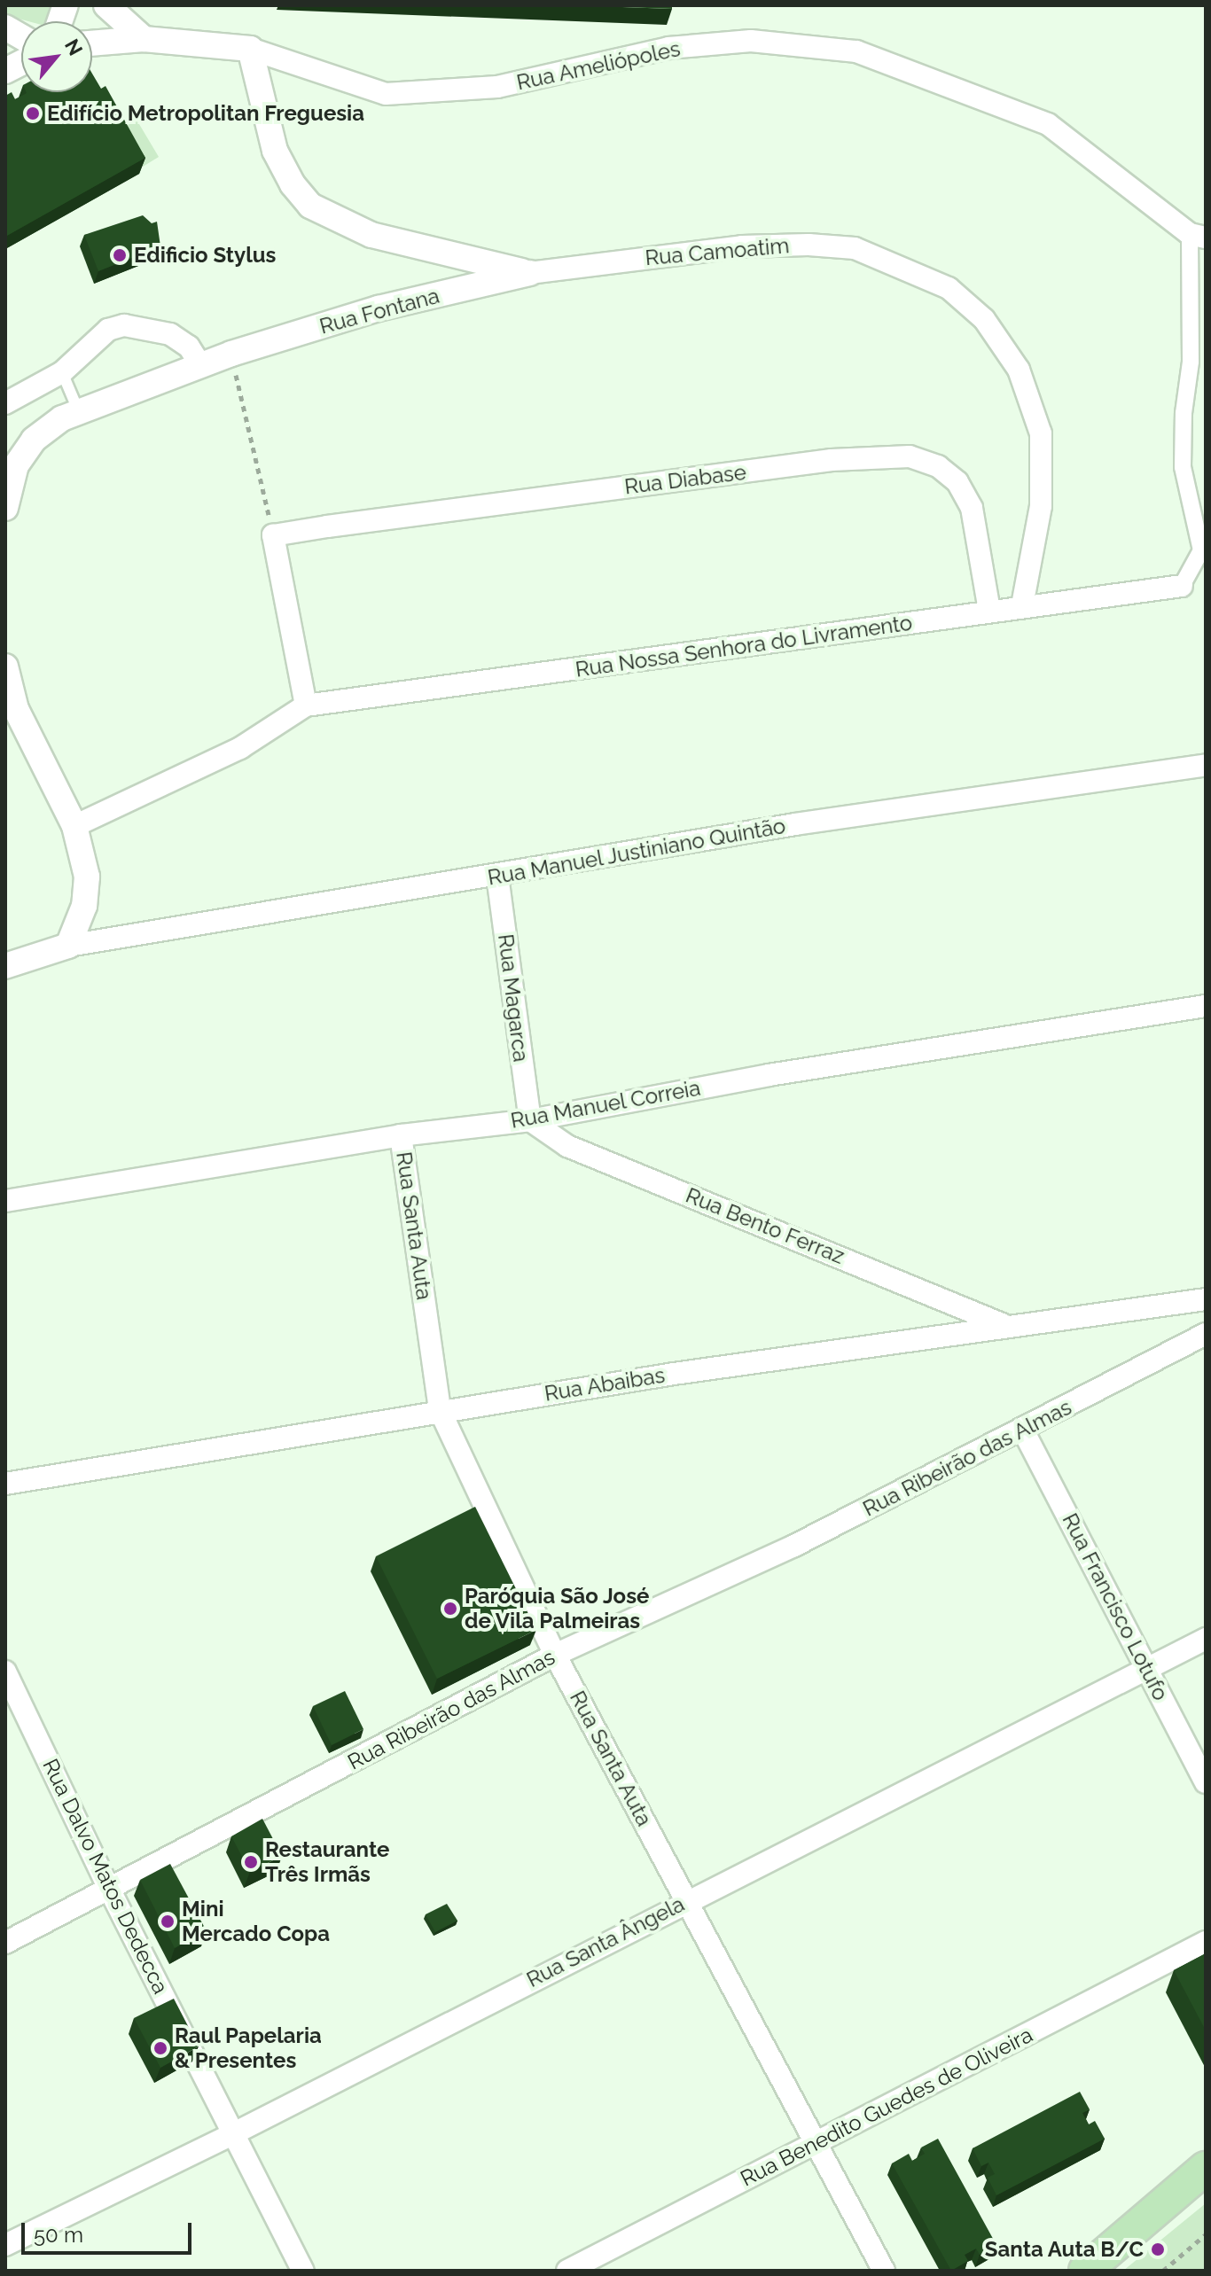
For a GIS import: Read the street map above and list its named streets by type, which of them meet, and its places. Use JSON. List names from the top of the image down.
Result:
{
  "streets": {
    "street": [
      "Rua Ameliópoles",
      "Rua Camoatim",
      "Rua Fontana",
      "Rua Diabase",
      "Rua Nossa Senhora do Livramento",
      "Rua Manuel Justiniano Quintão",
      "Rua Magarca",
      "Rua Manuel Correia",
      "Rua Santa Auta",
      "Rua Bento Ferraz",
      "Rua Abaibas",
      "Rua Ribeirão das Almas",
      "Rua Francisco Lotufo",
      "Rua Dalvo Matos Dedecca",
      "Rua Santa Ângela",
      "Rua Benedito Guedes de Oliveira"
    ]
  },
  "crossings": [
    ["Rua Ameliópoles", "Rua Camoatim"],
    ["Rua Camoatim", "Rua Fontana"],
    ["Rua Camoatim", "Rua Nossa Senhora do Livramento"],
    ["Rua Diabase", "Rua Nossa Senhora do Livramento"],
    ["Rua Manuel Justiniano Quintão", "Rua Magarca"],
    ["Rua Magarca", "Rua Manuel Correia"],
    ["Rua Magarca", "Rua Bento Ferraz"],
    ["Rua Manuel Correia", "Rua Santa Auta"],
    ["Rua Manuel Correia", "Rua Bento Ferraz"],
    ["Rua Santa Auta", "Rua Abaibas"],
    ["Rua Santa Auta", "Rua Ribeirão das Almas"],
    ["Rua Santa Auta", "Rua Santa Ângela"],
    ["Rua Santa Auta", "Rua Benedito Guedes de Oliveira"],
    ["Rua Bento Ferraz", "Rua Abaibas"],
    ["Rua Ribeirão das Almas", "Rua Francisco Lotufo"],
    ["Rua Ribeirão das Almas", "Rua Dalvo Matos Dedecca"],
    ["Rua Francisco Lotufo", "Rua Santa Ângela"],
    ["Rua Dalvo Matos Dedecca", "Rua Santa Ângela"]
  ],
  "places": [
    "Edifício Metropolitan Freguesia",
    "Edificio Stylus",
    "Paróquia São José de Vila Palmeiras",
    "Restaurante Três Irmãs",
    "Mini Mercado Copa",
    "Raul Papelaria & Presentes",
    "Santa Auta B/C"
  ],
  "scale_bar": "50 m",
  "north": "top right"
}
